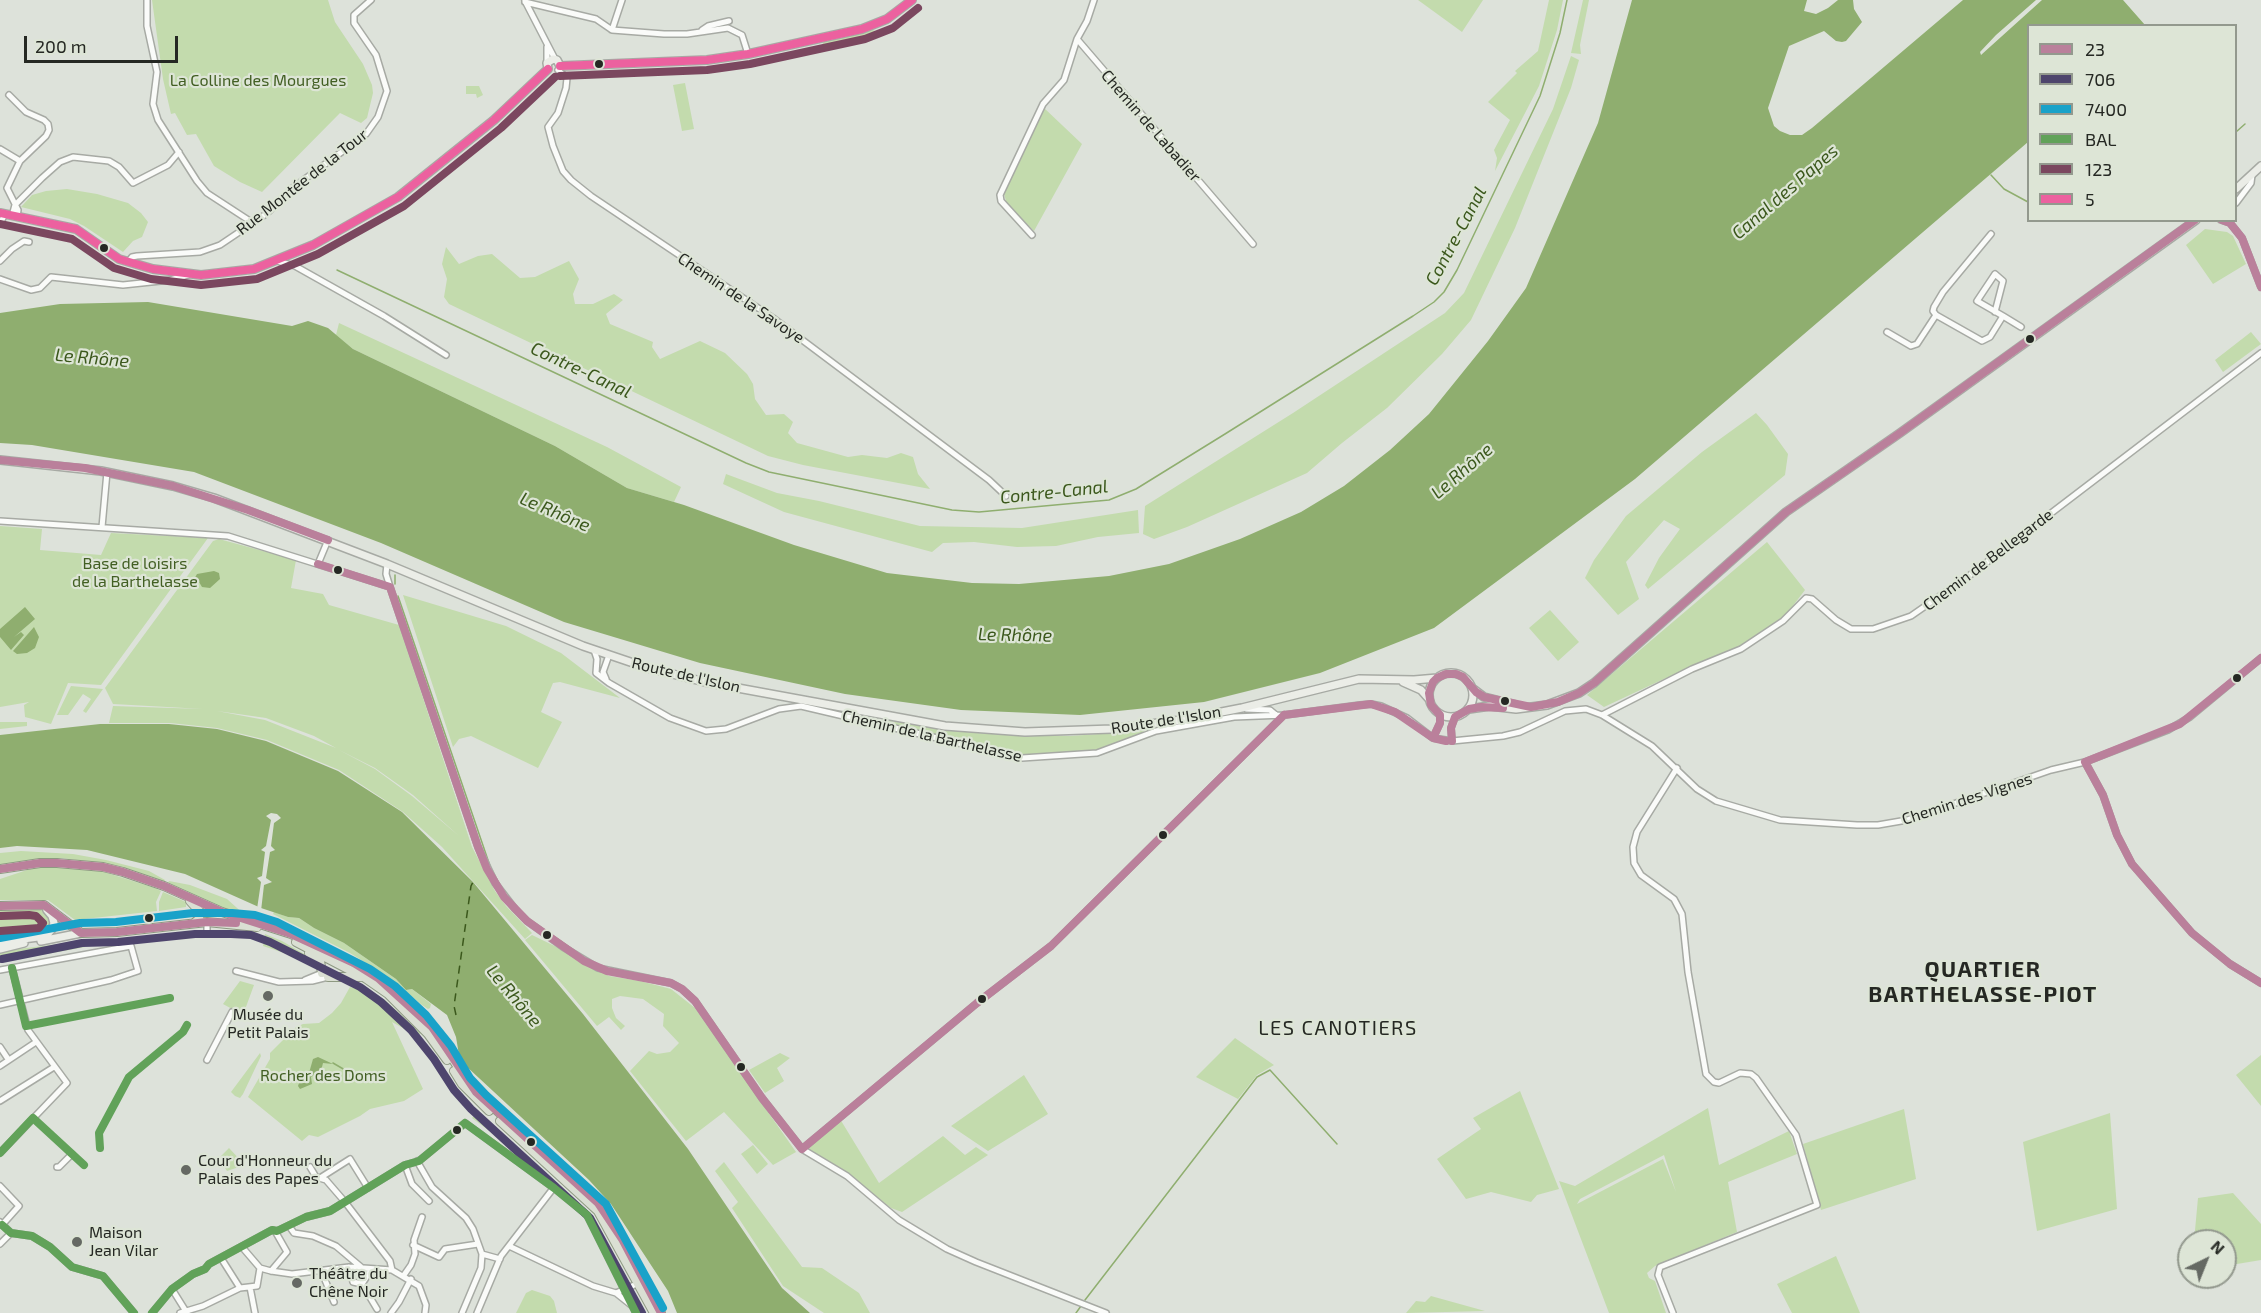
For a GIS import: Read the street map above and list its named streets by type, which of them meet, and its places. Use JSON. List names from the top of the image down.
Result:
{
  "streets": {
    "street": [
      "Chemin de Labadier",
      "Rue Montée de la Tour",
      "Chemin de la Savoye",
      "Chemin de Bellegarde",
      "Route de l'Islon",
      "Chemin de la Barthelasse",
      "Chemin des Vignes"
    ]
  },
  "crossings": [
    ["Chemin de Bellegarde", "Chemin des Vignes"],
    ["Route de l'Islon", "Chemin de la Barthelasse"],
    ["Chemin de la Barthelasse", "Chemin des Vignes"]
  ],
  "districts": ["QUARTIER BARTHELASSE-PIOT", "LES CANOTIERS"],
  "water": ["Canal des Papes", "Contre-Canal", "Le Rhône"],
  "parks": ["La Colline des Mourgues", "Base de loisirs de la Barthelasse", "Rocher des Doms"],
  "places": [
    "Musée du Petit Palais",
    "Cour d'Honneur du Palais des Papes",
    "Maison Jean Vilar",
    "Théâtre du Chêne Noir"
  ],
  "lines": [
    "transit line 5",
    "transit line 123",
    "transit line 23",
    "transit line 7400",
    "transit line 706",
    "transit line BAL"
  ],
  "legend": [
    "23",
    "706",
    "7400",
    "BAL",
    "123",
    "5"
  ],
  "scale_bar": "200 m",
  "north": "top right"
}
